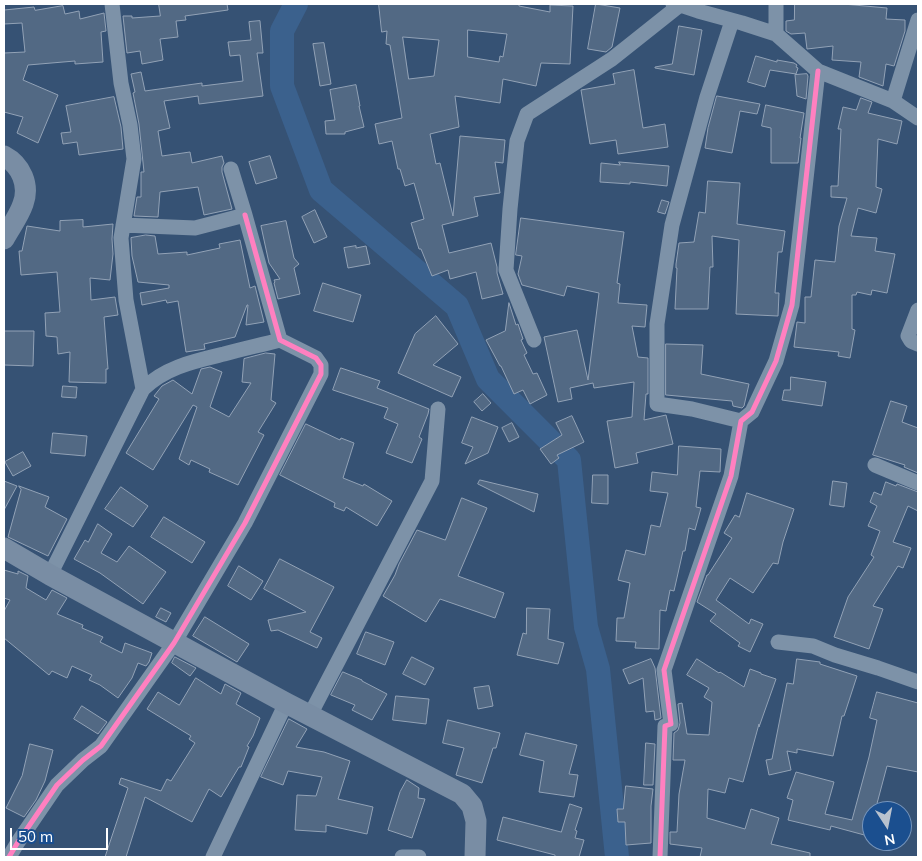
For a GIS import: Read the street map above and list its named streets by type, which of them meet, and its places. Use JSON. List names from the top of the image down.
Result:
{
  "scale_bar": "50 m",
  "north": "bottom"
}
